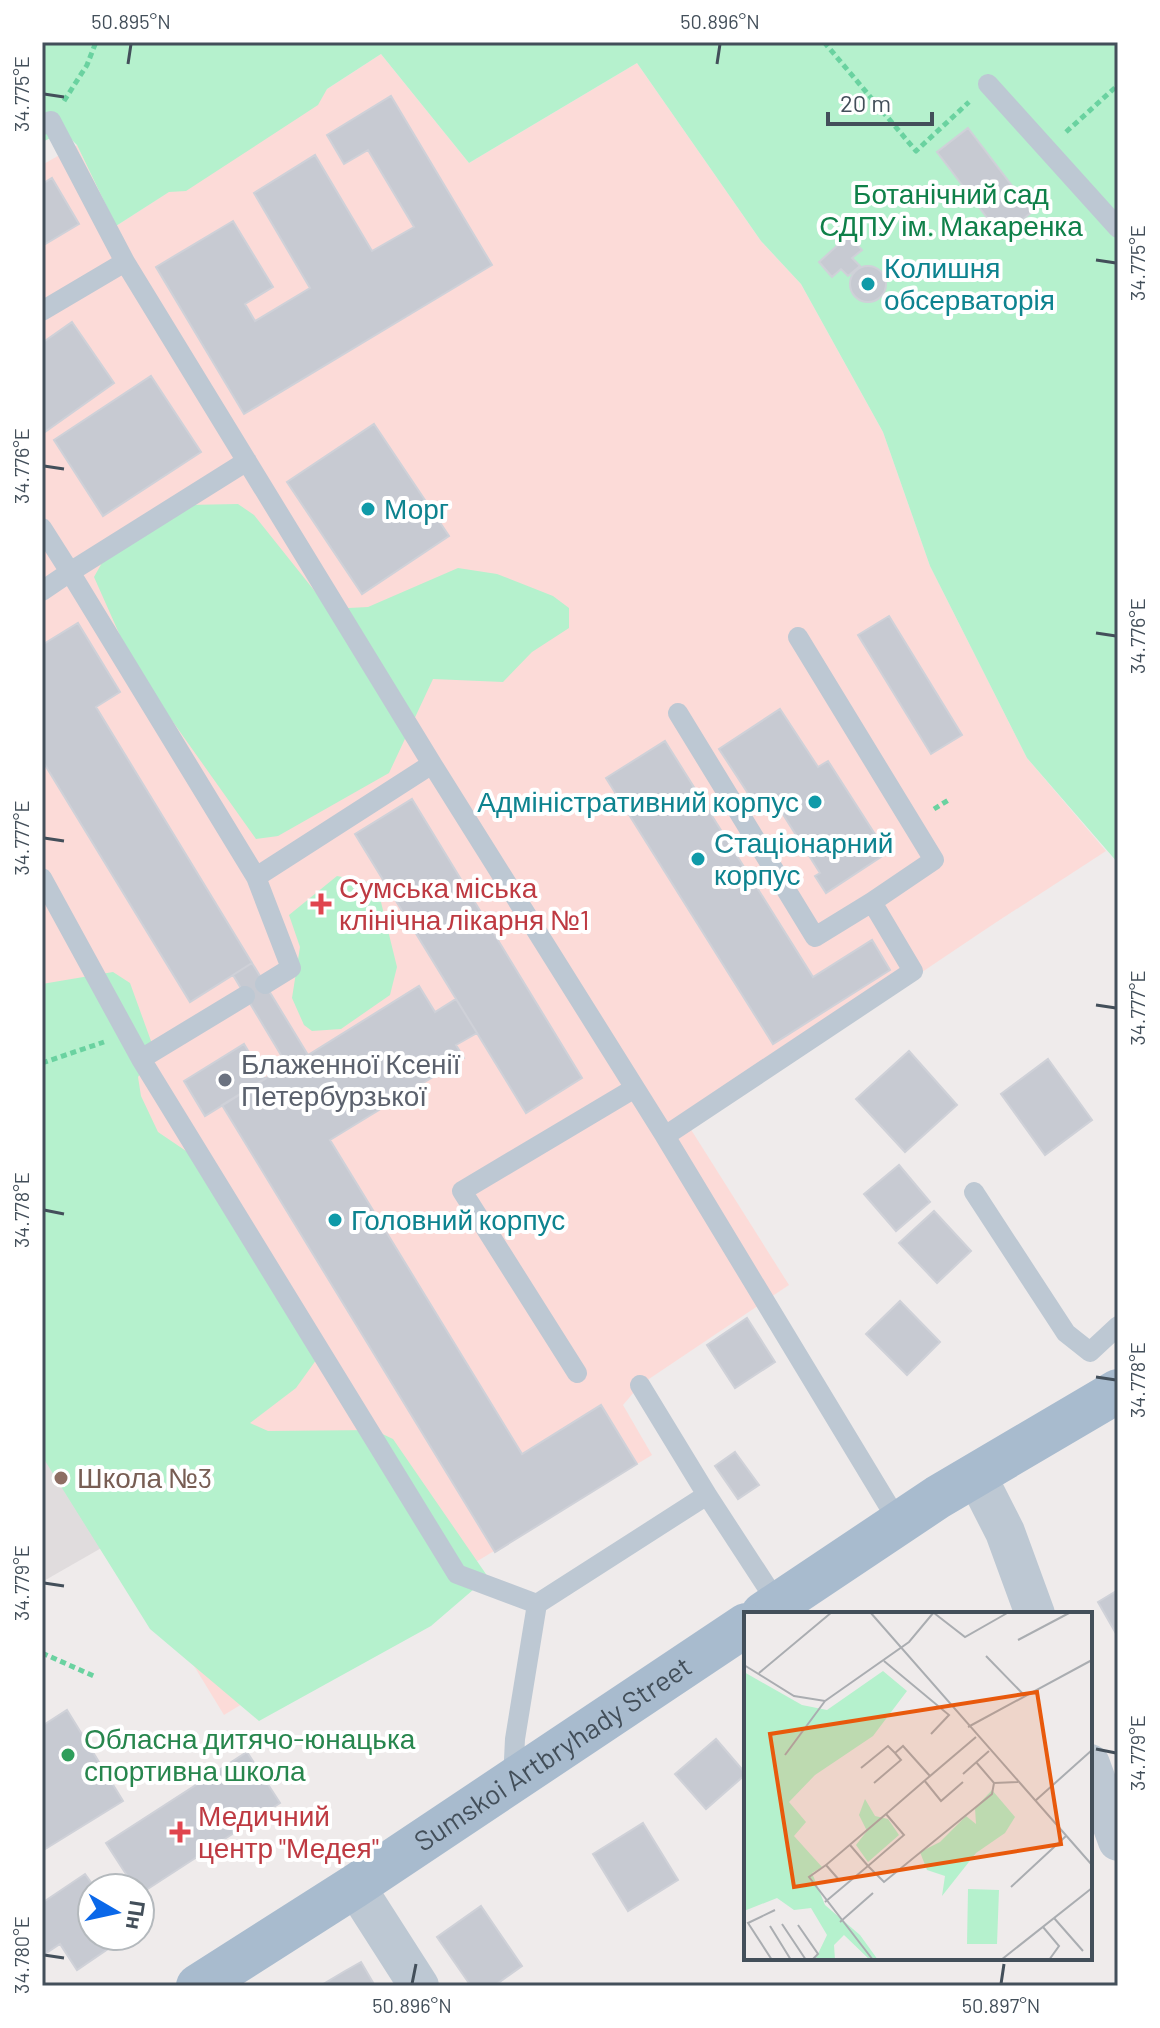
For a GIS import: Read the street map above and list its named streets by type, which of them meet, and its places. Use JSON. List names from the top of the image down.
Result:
{
  "streets": {
    "main road": ["Sumskoi Artbryhady Street"]
  },
  "parks": ["Ботанічний сад СДПУ ім. Макаренка"],
  "places": {
    "other": [
      "Колишня обсерваторія",
      "Морг",
      "Адміністративний корпус",
      "Стаціонарний корпус",
      "Блаженної Ксенії Петербурзької",
      "Головний корпус",
      "Школа №3",
      "Обласна дитячо-юнацька спортивна школа"
    ],
    "health": ["Сумська міська клінічна лікарня №1", "Медичний центр \"Медея\""]
  },
  "scale_bar": "20 m",
  "north": "right",
  "coordinates": [
    "50.895°N",
    "50.896°N",
    "34.775°E",
    "34.776°E",
    "34.777°E",
    "34.778°E",
    "34.779°E",
    "34.780°E",
    "50.897°N"
  ]
}
